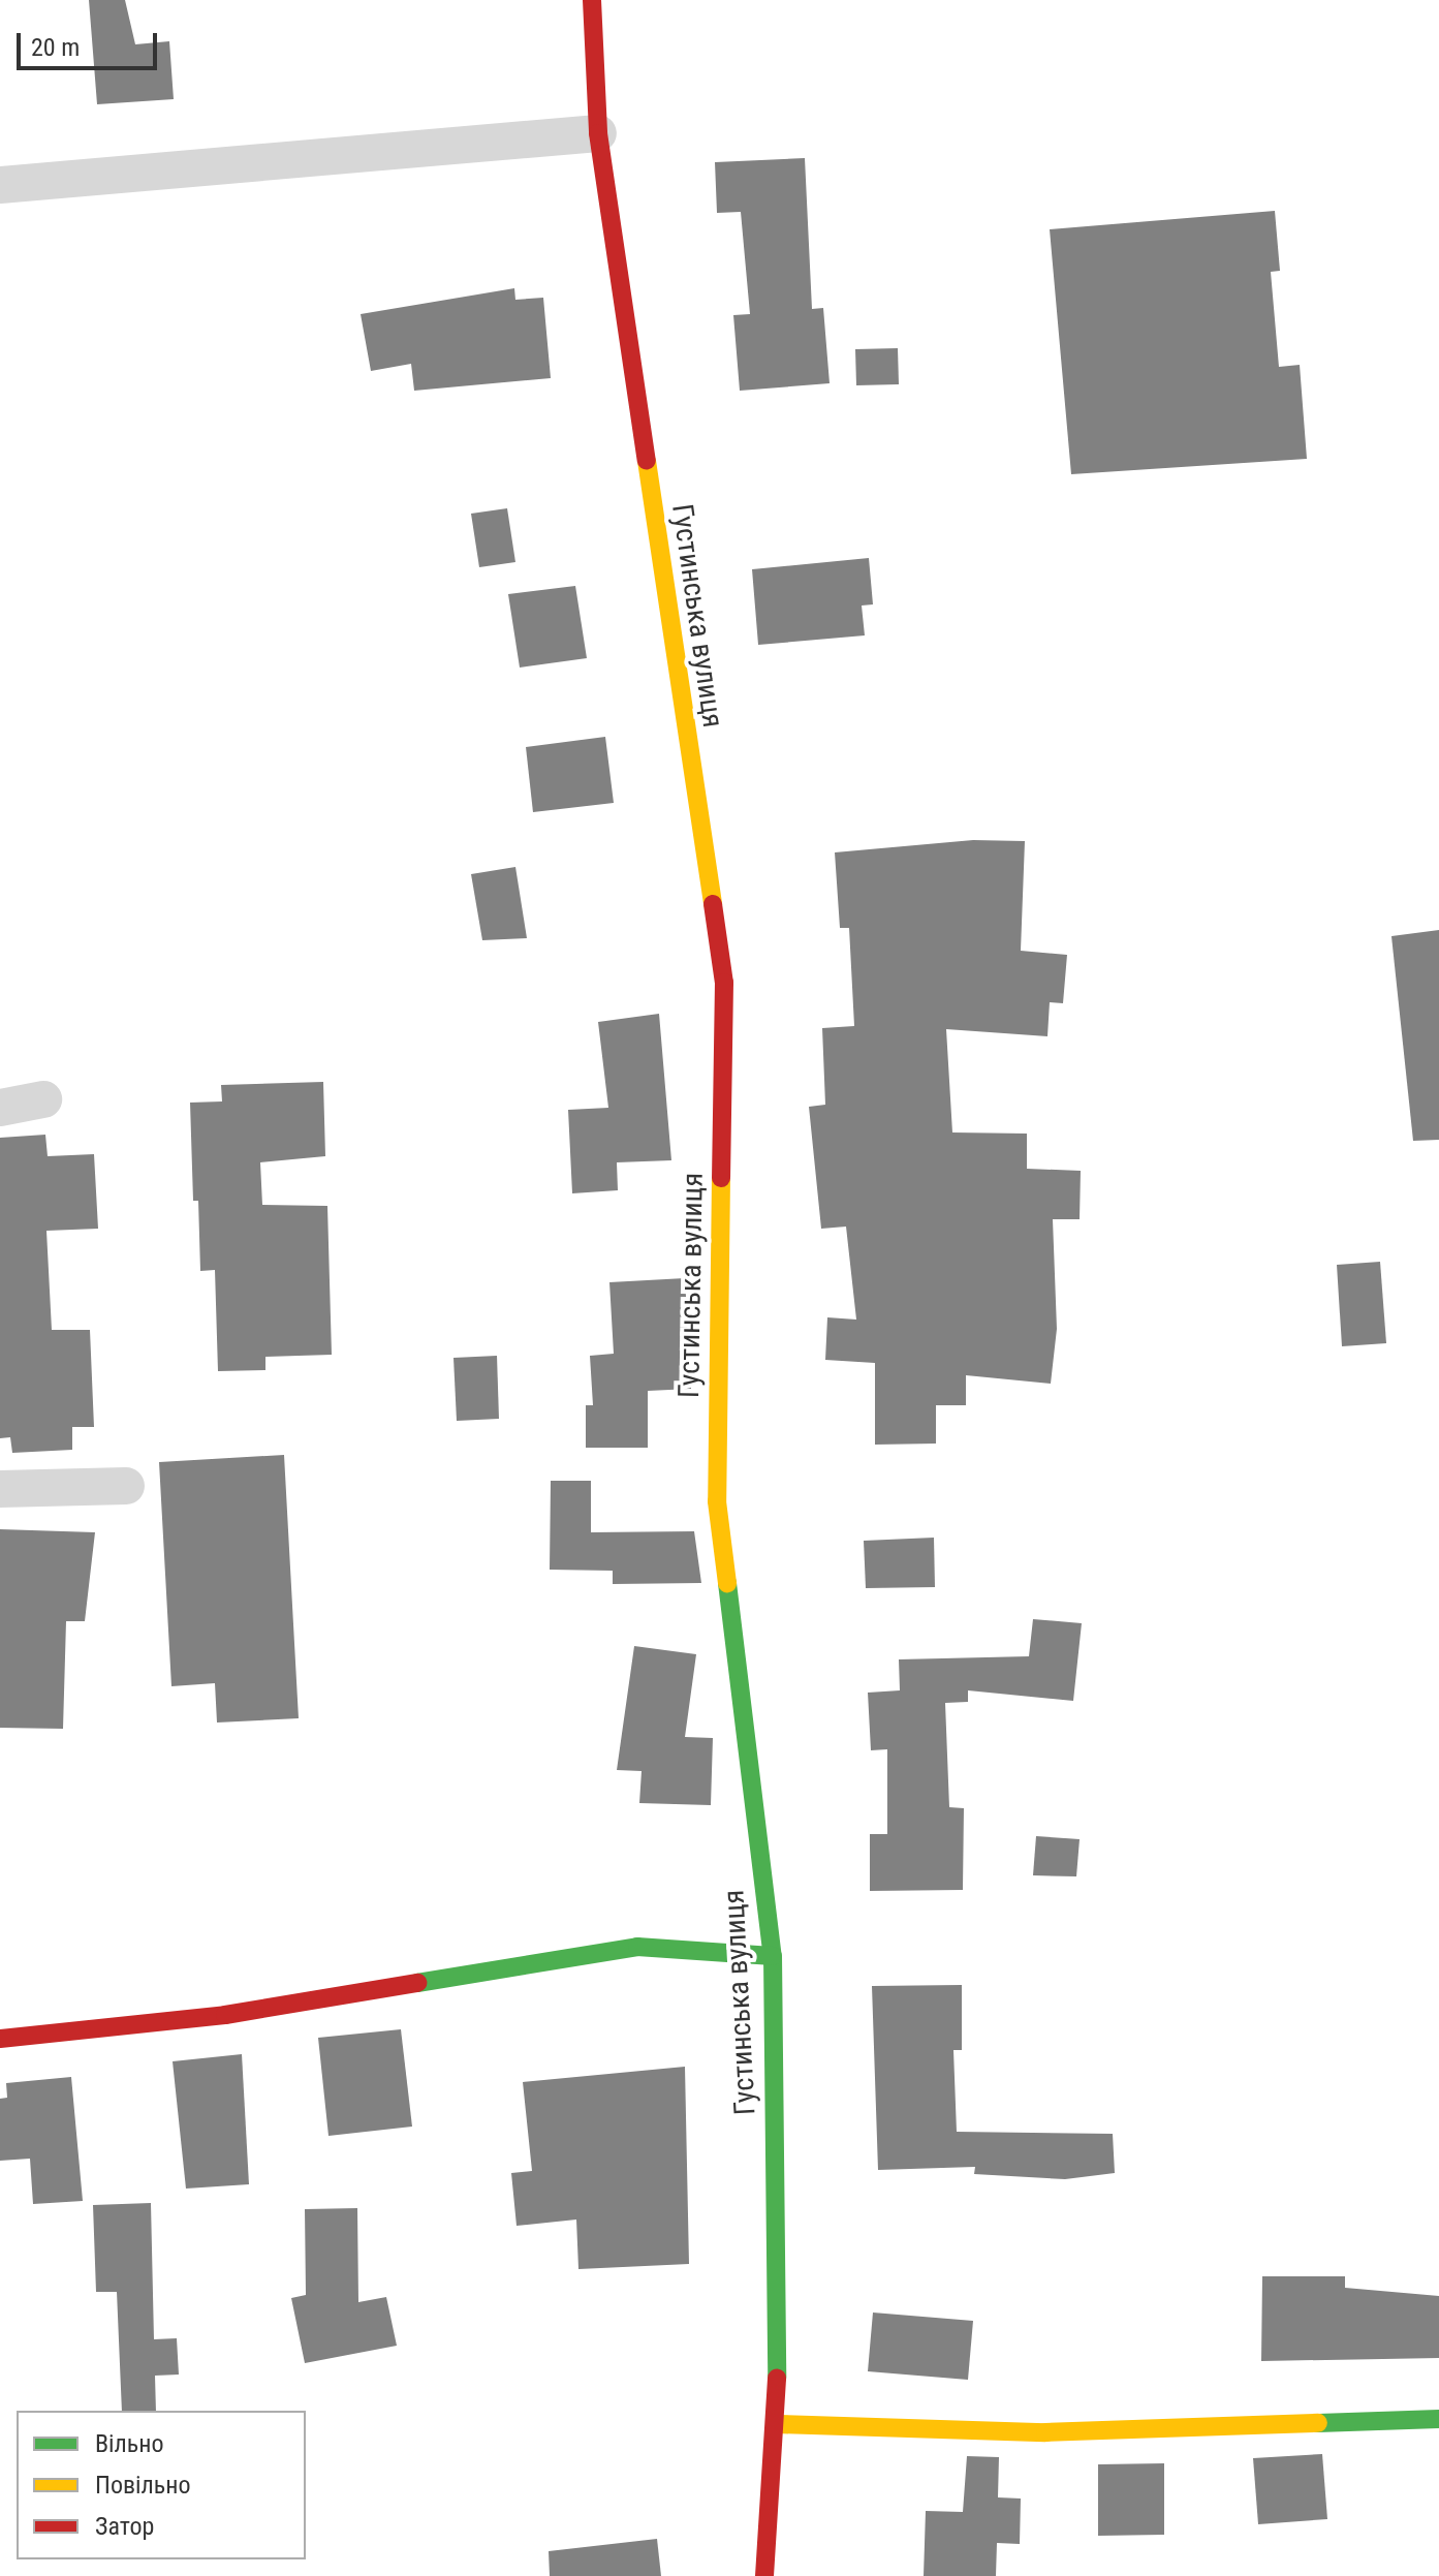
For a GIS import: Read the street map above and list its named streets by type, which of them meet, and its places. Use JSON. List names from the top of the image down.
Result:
{
  "streets": {
    "main road": ["Густинська вулиця"]
  },
  "legend": ["Вільно", "Повільно", "Затор"],
  "scale_bar": "20 m"
}
